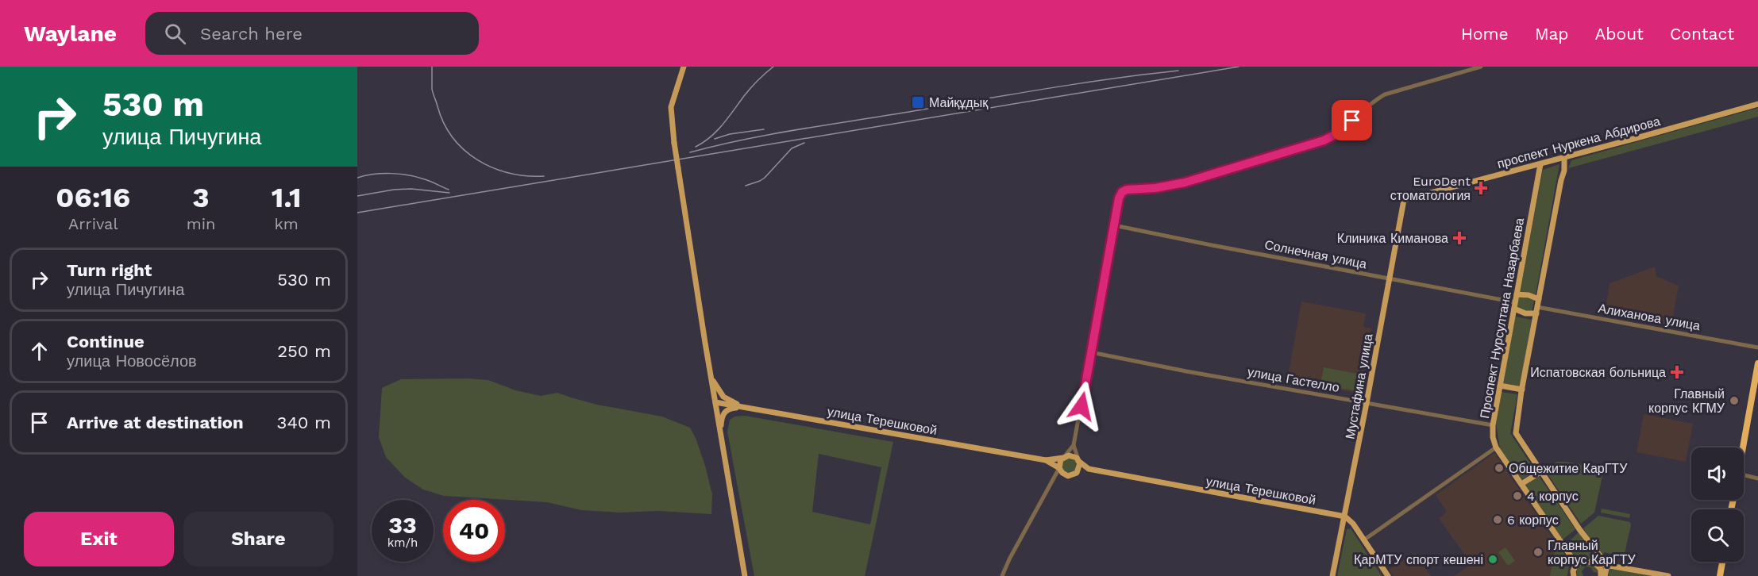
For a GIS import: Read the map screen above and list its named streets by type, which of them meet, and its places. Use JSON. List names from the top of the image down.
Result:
{
  "streets": {
    "main road": [
      "проспект Нуркена Абдирова",
      "Проспект Нурсултана Назарбаева",
      "Мустафина улица",
      "улица Терешковой"
    ],
    "street": ["Солнечная улица", "Алиханова улица", "улица Гастелло"]
  },
  "crossings": [
    ["проспект Нуркена Абдирова", "Проспект Нурсултана Назарбаева"],
    ["проспект Нуркена Абдирова", "Мустафина улица"],
    ["Солнечная улица", "Проспект Нурсултана Назарбаева"],
    ["Солнечная улица", "Мустафина улица"],
    ["Проспект Нурсултана Назарбаева", "улица Гастелло"],
    ["улица Гастелло", "Мустафина улица"],
    ["Мустафина улица", "улица Терешковой"]
  ],
  "places": {
    "transit": ["Майқұдық"],
    "health": ["EuroDent стоматология", "Клиника Киманова", "Испатовская больница"],
    "other": [
      "Главный корпус КГМУ",
      "Общежитие КарГТУ",
      "4 корпус",
      "6 корпус",
      "Главный корпус КарГТУ",
      "ҚарМТУ спорт кешені"
    ]
  },
  "page": {
    "header": "Waylane",
    "search": "Search here",
    "nav": [
      "Home",
      "Map",
      "About",
      "Contact"
    ],
    "turn": ["530 m", "улица Пичугина"],
    "eta": [
      "06:16",
      "Arrival",
      "3",
      "min",
      "1.1",
      "km"
    ],
    "list": [
      {
        "name": "Turn right",
        "note": "улица Пичугина",
        "value": "530 m"
      },
      {
        "name": "Continue",
        "note": "улица Новосёлов",
        "value": "250 m"
      },
      {
        "name": "Arrive at destination",
        "value": "340 m"
      }
    ],
    "speed": "33 km/h",
    "limit": "40",
    "buttons": ["Exit", "Share"]
  }
}
